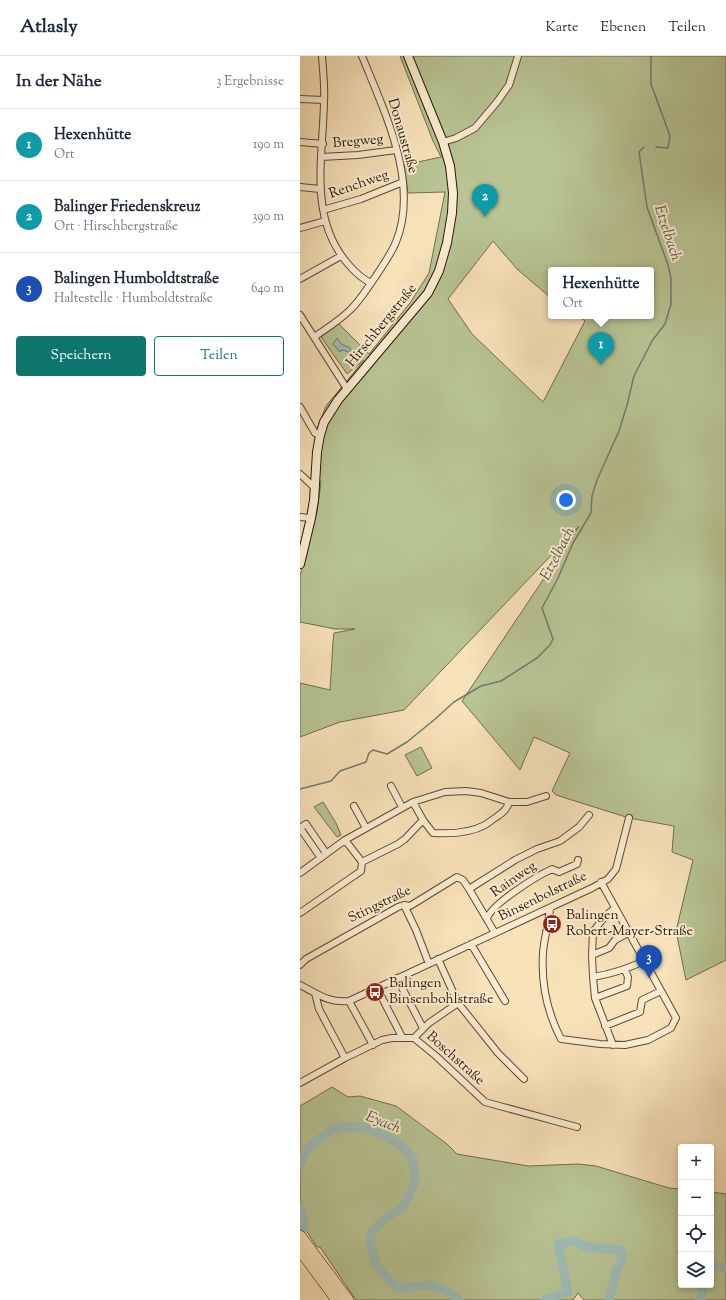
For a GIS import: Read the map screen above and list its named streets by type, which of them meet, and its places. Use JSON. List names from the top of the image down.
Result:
{
  "streets": {
    "street": [
      "Donaustraße",
      "Bregweg",
      "Renchweg",
      "Hirschbergstraße",
      "Rainweg",
      "Binsenbolstraße",
      "Stingstraße",
      "Boschstraße"
    ]
  },
  "crossings": [
    ["Donaustraße", "Bregweg"],
    ["Donaustraße", "Renchweg"],
    ["Rainweg", "Stingstraße"],
    ["Binsenbolstraße", "Stingstraße"]
  ],
  "water": ["Etzelbach", "Eyach"],
  "places": {
    "bus stop": ["Balingen Robert-Mayer-Straße", "Balingen Binsenbohlstraße"]
  },
  "page": {
    "header": "Atlasly",
    "nav": ["Karte", "Ebenen", "Teilen"],
    "heading": ["In der Nähe", "3 Ergebnisse"],
    "list": [
      {
        "mark": "1",
        "name": "Hexenhütte",
        "note": "Ort",
        "value": "190 m"
      },
      {
        "mark": "2",
        "name": "Balinger Friedenskreuz",
        "note": "Ort · Hirschbergstraße",
        "value": "390 m"
      },
      {
        "mark": "3",
        "name": "Balingen Humboldtstraße",
        "note": "Haltestelle · Humboldtstraße",
        "value": "640 m"
      }
    ],
    "pins": ["2", "1", "3"],
    "popup": ["Hexenhütte", "Ort"],
    "buttons": ["Speichern", "Teilen"],
    "map_buttons": ["+", "−"]
  }
}
